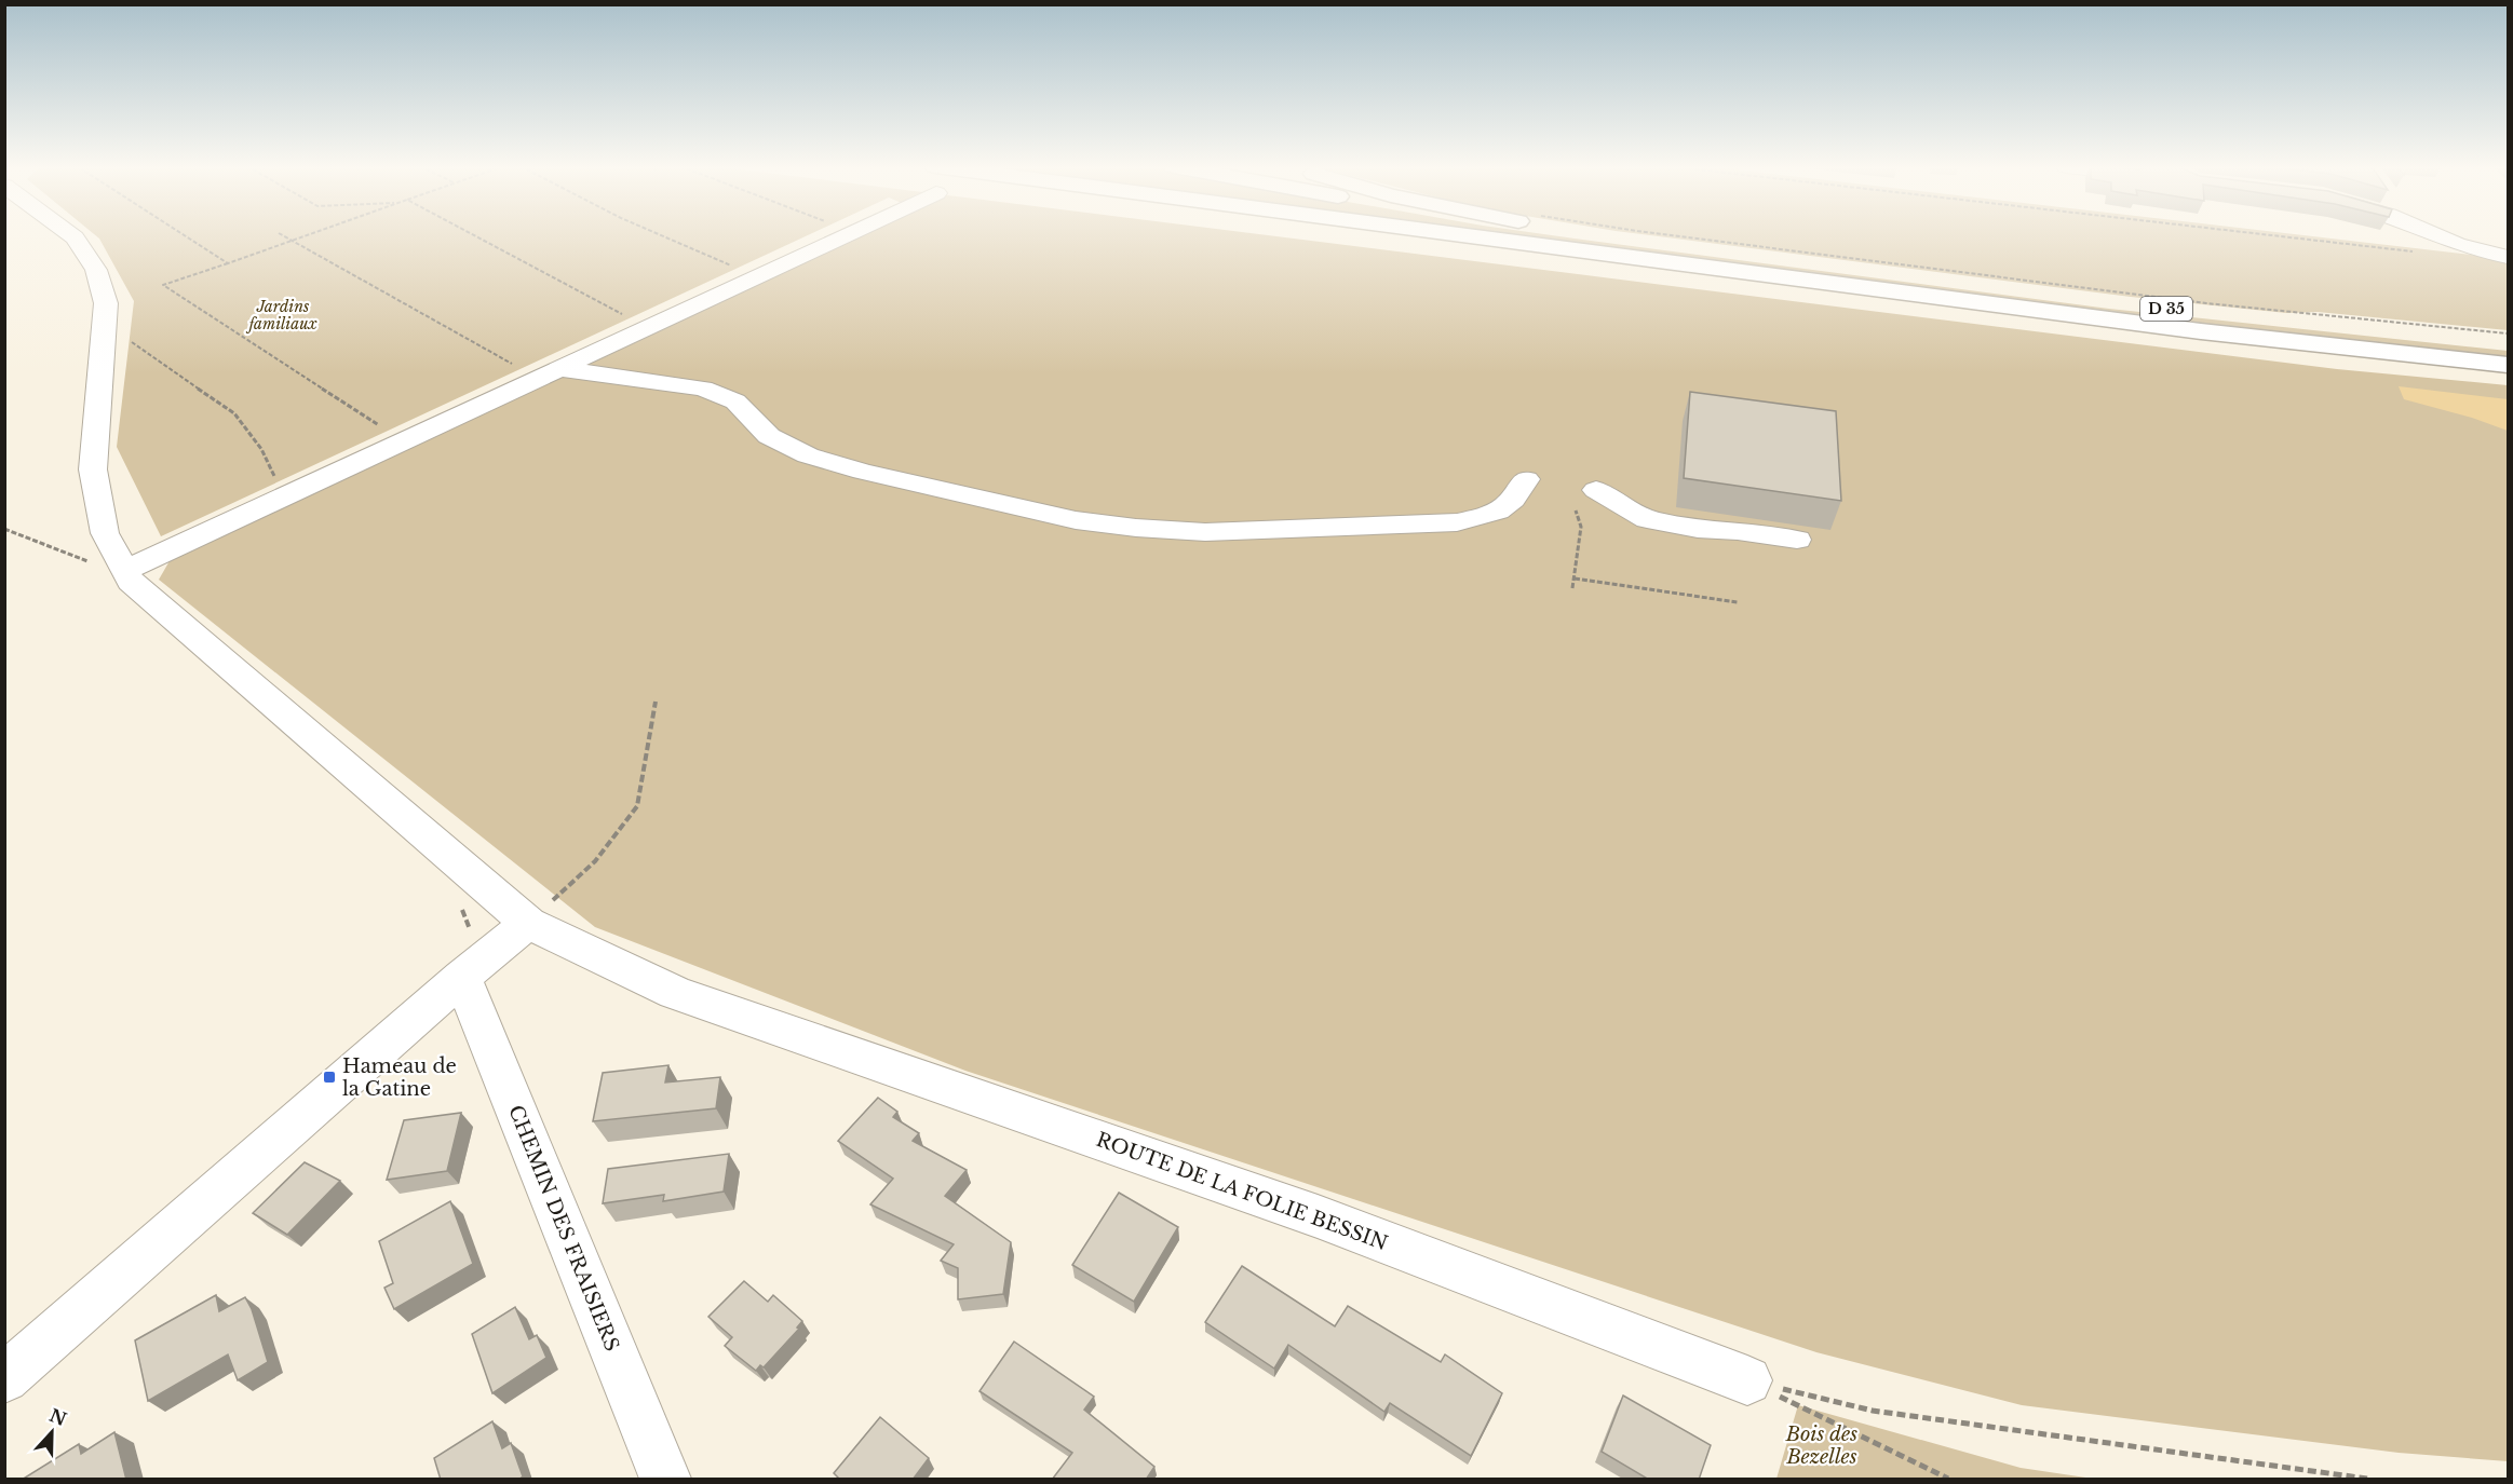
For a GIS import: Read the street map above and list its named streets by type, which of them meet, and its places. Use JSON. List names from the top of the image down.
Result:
{
  "streets": {
    "main road": ["D 35"],
    "street": ["ROUTE DE LA FOLIE BESSIN", "CHEMIN DES FRAISIERS"]
  },
  "parks": ["Jardins familiaux", "Bois des Bezelles"],
  "places": {
    "transit": ["Hameau de la Gatine"]
  },
  "north": "top"
}
